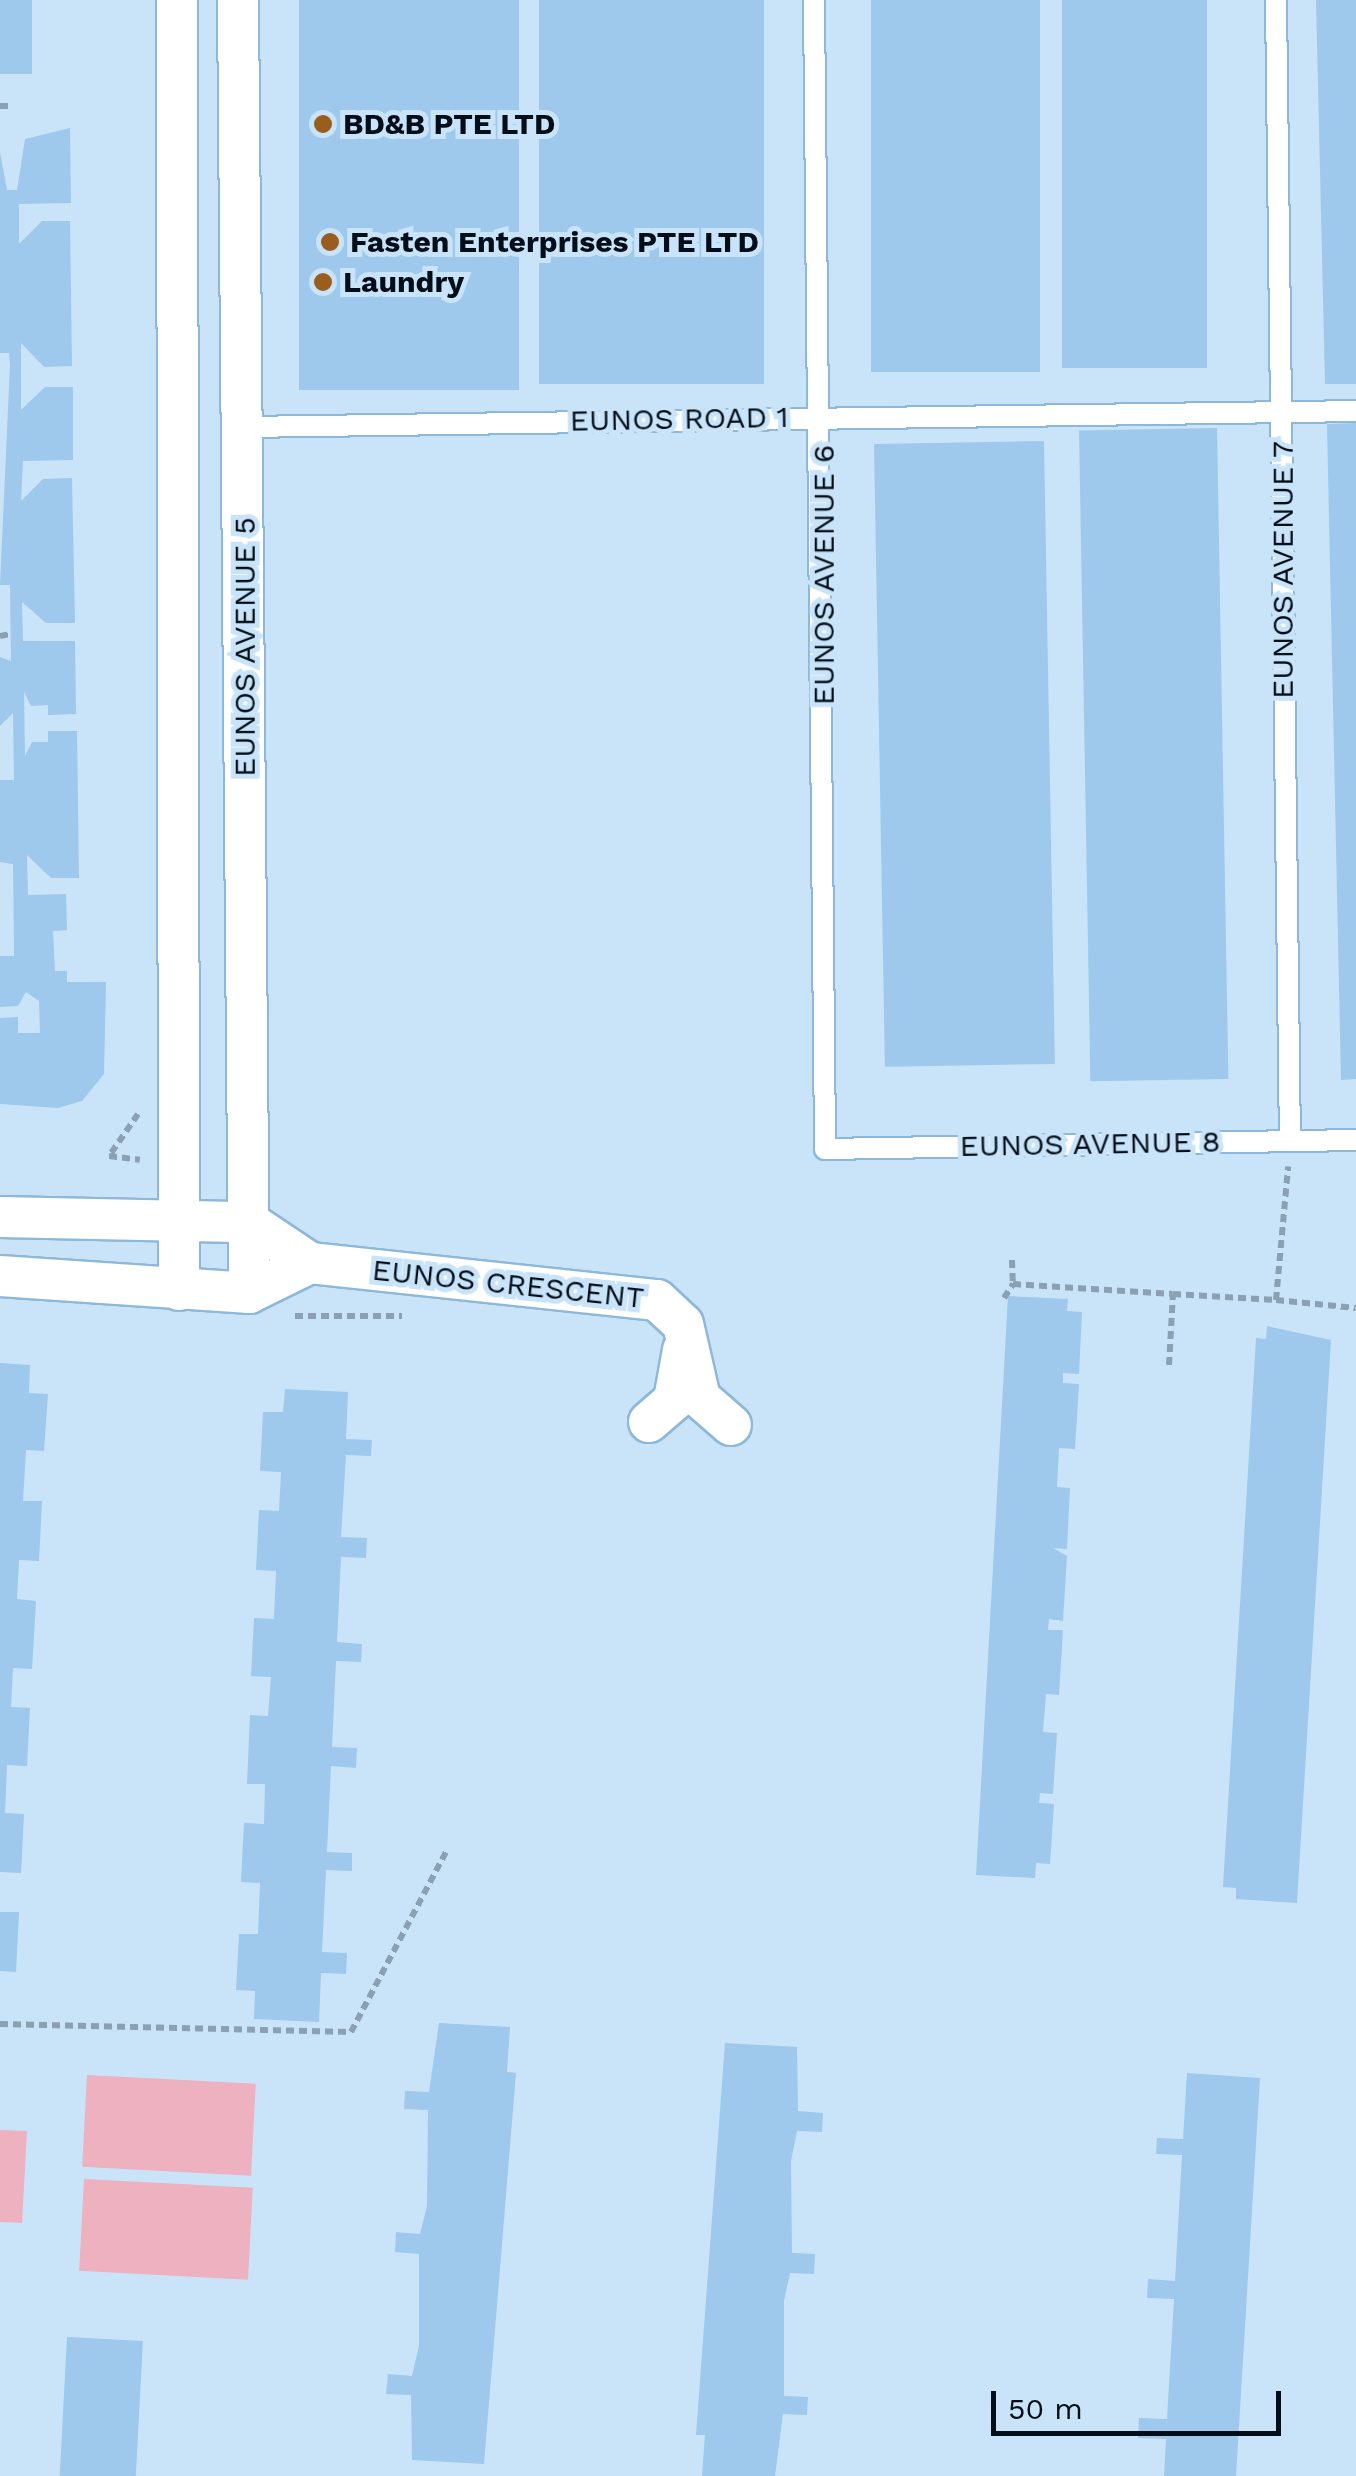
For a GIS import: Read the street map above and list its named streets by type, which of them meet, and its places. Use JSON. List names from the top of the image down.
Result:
{
  "streets": {
    "street": ["EUNOS AVENUE 5", "EUNOS CRESCENT"],
    "lane": [
      "EUNOS ROAD 1",
      "EUNOS AVENUE 7",
      "EUNOS AVENUE 6",
      "EUNOS AVENUE 8"
    ]
  },
  "crossings": [
    ["EUNOS ROAD 1", "EUNOS AVENUE 7"],
    ["EUNOS ROAD 1", "EUNOS AVENUE 6"],
    ["EUNOS ROAD 1", "EUNOS AVENUE 5"],
    ["EUNOS AVENUE 7", "EUNOS AVENUE 8"],
    ["EUNOS AVENUE 6", "EUNOS AVENUE 8"],
    ["EUNOS AVENUE 5", "EUNOS CRESCENT"]
  ],
  "places": ["BD&B PTE LTD", "Fasten Enterprises PTE LTD", "Laundry"],
  "scale_bar": "50 m"
}
